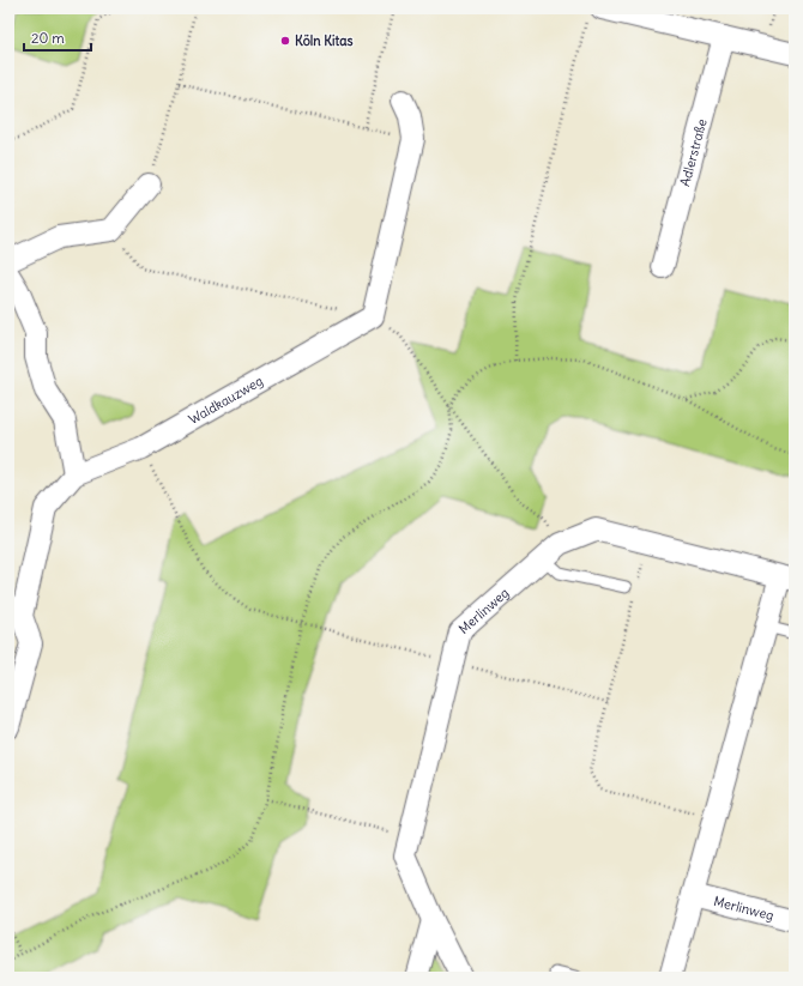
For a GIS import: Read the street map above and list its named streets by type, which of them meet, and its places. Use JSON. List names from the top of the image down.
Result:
{
  "streets": {
    "street": ["Adlerstraße", "Waldkauzweg", "Merlinweg"]
  },
  "places": ["Köln Kitas"],
  "scale_bar": "20 m"
}
